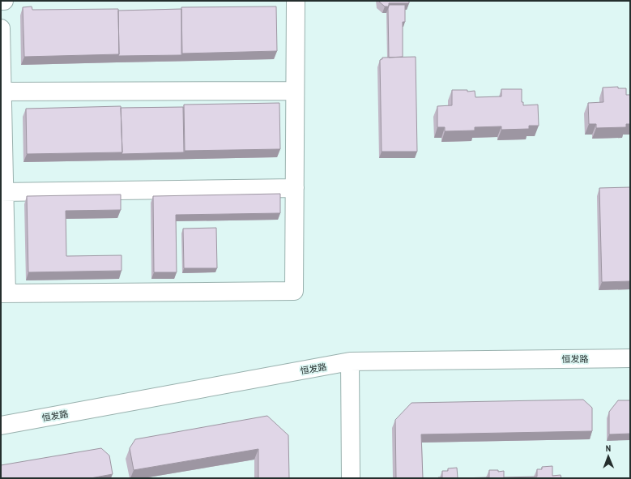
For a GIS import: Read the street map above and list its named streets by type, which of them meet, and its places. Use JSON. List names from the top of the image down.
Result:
{
  "streets": {
    "street": ["恒发路"]
  },
  "north": "top"
}
